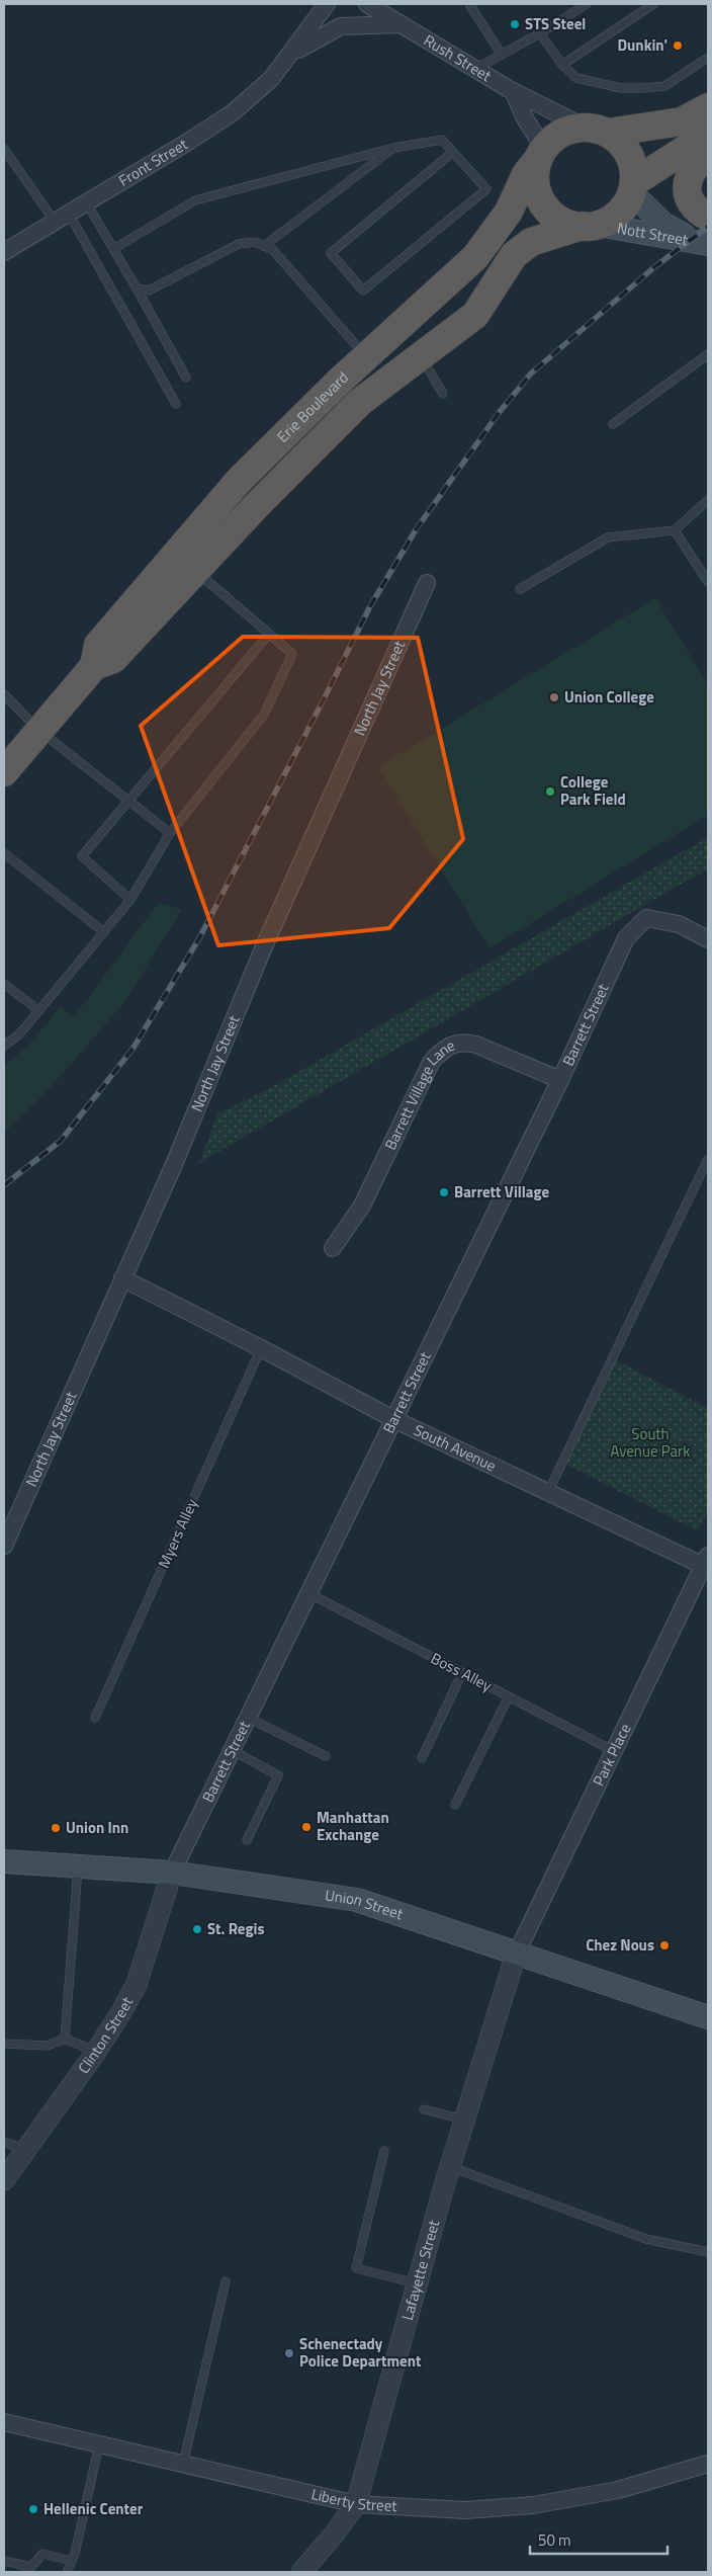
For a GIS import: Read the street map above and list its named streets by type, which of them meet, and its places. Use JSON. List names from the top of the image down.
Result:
{
  "streets": {
    "highway": ["Erie Boulevard"],
    "main road": ["Nott Street", "Union Street"],
    "street": [
      "Rush Street",
      "Front Street",
      "North Jay Street",
      "Barrett Street",
      "Barrett Village Lane",
      "South Avenue",
      "Park Place",
      "Clinton Street",
      "Lafayette Street",
      "Liberty Street"
    ],
    "lane": ["Myers Alley", "Boss Alley"]
  },
  "crossings": [
    ["Rush Street", "Front Street"],
    ["Rush Street", "Nott Street"],
    ["Rush Street", "Erie Boulevard"],
    ["Nott Street", "Erie Boulevard"],
    ["North Jay Street", "South Avenue"],
    ["Barrett Street", "Barrett Village Lane"],
    ["Barrett Street", "South Avenue"],
    ["Barrett Street", "Boss Alley"],
    ["Barrett Street", "Union Street"],
    ["Barrett Street", "Clinton Street"],
    ["South Avenue", "Myers Alley"],
    ["South Avenue", "Park Place"],
    ["Boss Alley", "Park Place"],
    ["Park Place", "Union Street"],
    ["Park Place", "Lafayette Street"],
    ["Union Street", "Clinton Street"],
    ["Union Street", "Lafayette Street"],
    ["Lafayette Street", "Liberty Street"]
  ],
  "parks": ["South Avenue Park"],
  "places": [
    "STS Steel",
    "Dunkin'",
    "Union College",
    "College Park Field",
    "Barrett Village",
    "Manhattan Exchange",
    "Union Inn",
    "St. Regis",
    "Chez Nous",
    "Schenectady Police Department",
    "Hellenic Center"
  ],
  "scale_bar": "50 m"
}
